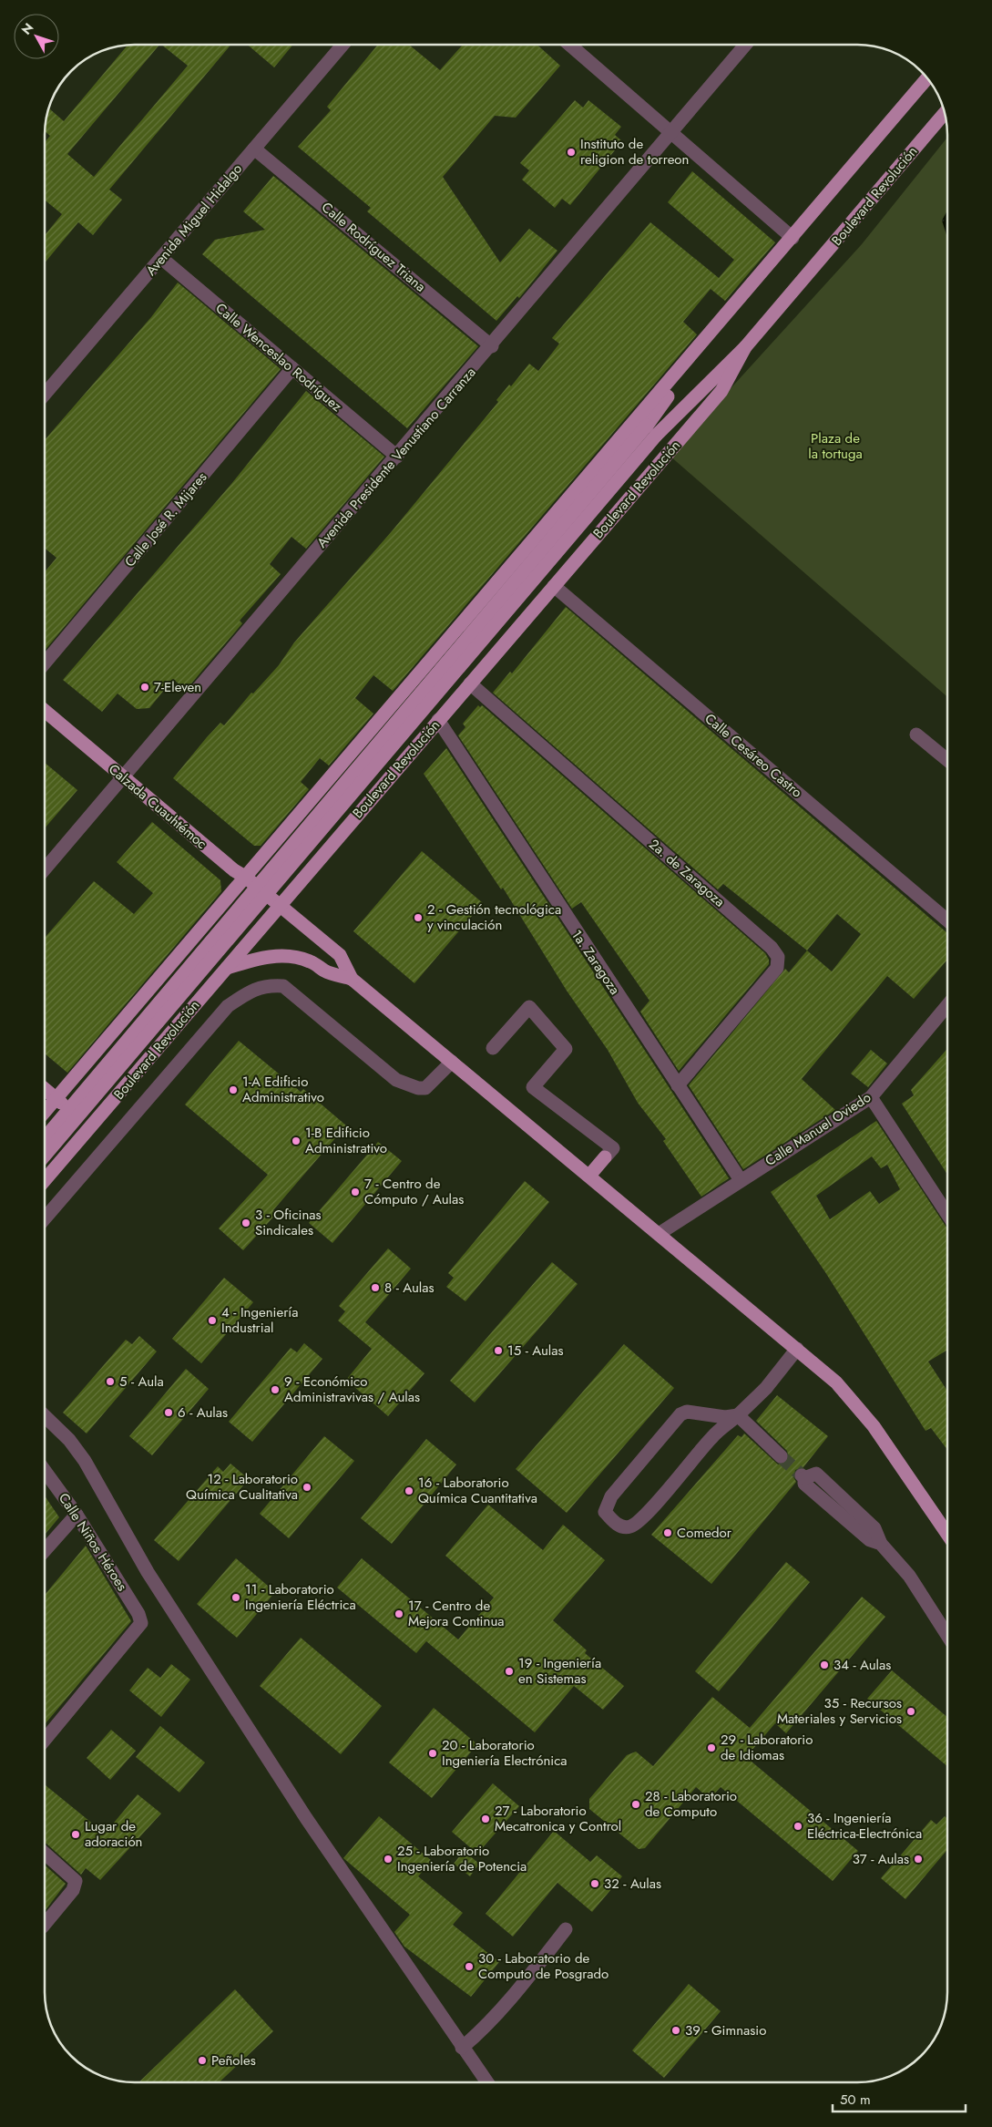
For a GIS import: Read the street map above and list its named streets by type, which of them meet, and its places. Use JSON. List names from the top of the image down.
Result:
{
  "streets": {
    "main road": ["Boulevard Revolución", "Calzada Cuauhtémoc"],
    "street": [
      "Avenida Miguel Hidalgo",
      "Calle Rodríguez Triana",
      "Calle Wenceslao Rodríguez",
      "Avenida Presidente Venustiano Carranza",
      "Calle José R. Mijares",
      "Calle Cesáreo Castro",
      "2a. de Zaragoza",
      "1a. Zaragoza",
      "Calle Manuel Oviedo",
      "Calle Niños Héroes"
    ]
  },
  "crossings": [
    ["Boulevard Revolución", "Calle Cesáreo Castro"],
    ["Boulevard Revolución", "Calzada Cuauhtémoc"],
    ["Boulevard Revolución", "2a. de Zaragoza"],
    ["Boulevard Revolución", "1a. Zaragoza"],
    ["Avenida Miguel Hidalgo", "Calle Rodríguez Triana"],
    ["Avenida Miguel Hidalgo", "Calle Wenceslao Rodríguez"],
    ["Calle Rodríguez Triana", "Avenida Presidente Venustiano Carranza"],
    ["Calle Wenceslao Rodríguez", "Avenida Presidente Venustiano Carranza"],
    ["Calle Wenceslao Rodríguez", "Calle José R. Mijares"],
    ["Avenida Presidente Venustiano Carranza", "Calzada Cuauhtémoc"],
    ["2a. de Zaragoza", "1a. Zaragoza"],
    ["1a. Zaragoza", "Calle Manuel Oviedo"]
  ],
  "parks": ["Plaza de la tortuga"],
  "places": [
    "Instituto de religion de torreon",
    "7-Eleven",
    "2 - Gestión tecnológica y vinculación",
    "1-A Edificio Administrativo",
    "1-B Edificio Administrativo",
    "7 - Centro de Cómputo / Aulas",
    "3 - Oficinas Sindicales",
    "8 - Aulas",
    "4 - Ingeniería Industrial",
    "15 - Aulas",
    "5 - Aula",
    "9 - Económico Administravivas / Aulas",
    "6 - Aulas",
    "12 - Laboratorio Química Cualitativa",
    "16 - Laboratorio Química Cuantitativa",
    "Comedor",
    "11 - Laboratorio Ingeniería Eléctrica",
    "17 - Centro de Mejora Continua",
    "34 - Aulas",
    "19 - Ingeniería en Sistemas",
    "35 - Recursos Materiales y Servicios",
    "29 - Laboratorio de Idiomas",
    "20 - Laboratorio Ingeniería Electrónica",
    "28 - Laboratorio de Computo",
    "27 - Laboratorio Mecatronica y Control",
    "36 - Ingeniería Eléctrica-Electrónica",
    "Lugar de adoración",
    "25 - Laboratorio Ingeniería de Potencia",
    "37 - Aulas",
    "32 - Aulas",
    "30 - Laboratorio de Computo de Posgrado",
    "39 - Gimnasio",
    "Peñoles"
  ],
  "scale_bar": "50 m",
  "north": "top left"
}
